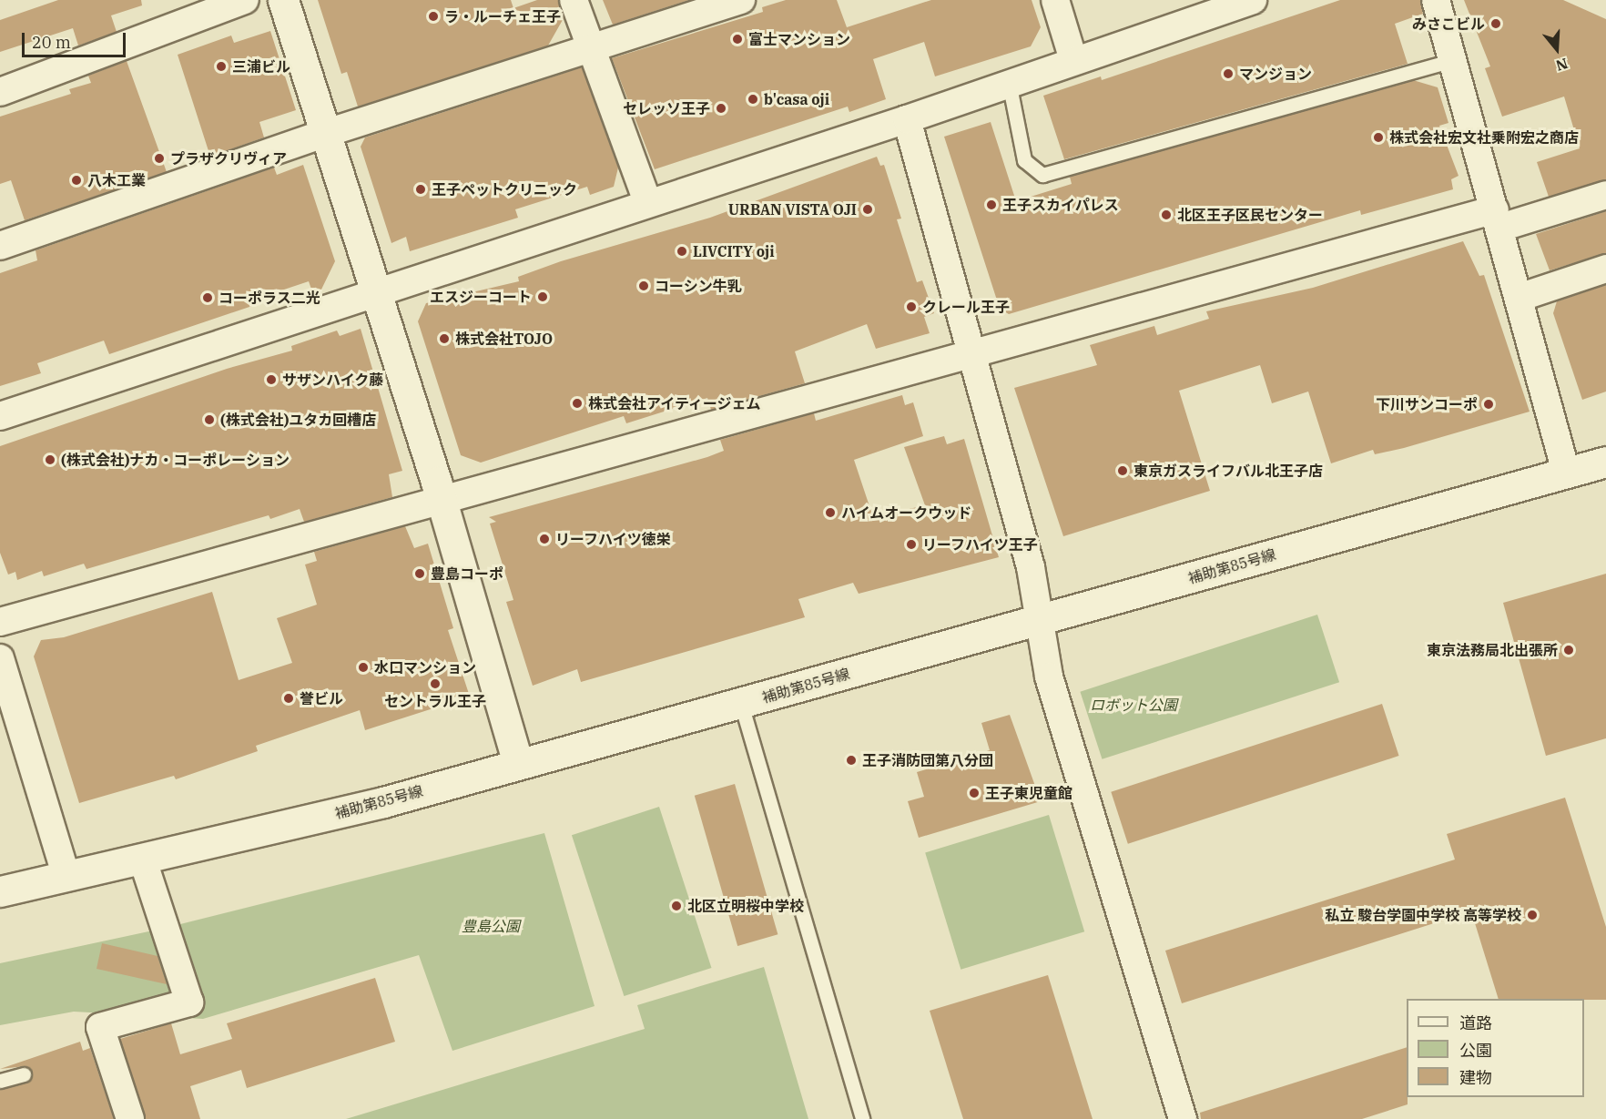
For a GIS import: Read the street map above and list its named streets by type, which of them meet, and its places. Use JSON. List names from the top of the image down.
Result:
{
  "streets": {
    "street": ["補助第85号線"]
  },
  "parks": ["ロボット公園", "豊島公園"],
  "places": [
    "ラ・ルーチェ王子",
    "みさこビル",
    "富士マンション",
    "三浦ビル",
    "マンジョン",
    "b'casa oji",
    "セレッソ王子",
    "株式会社宏文社乗附宏之商店",
    "プラザクリヴィア",
    "八木工業",
    "王子ペットクリニック",
    "王子スカイパレス",
    "URBAN VISTA OJI",
    "北区王子区民センター",
    "LIVCITY oji",
    "コーシン牛乳",
    "エスジーコート",
    "コーポラス二光",
    "クレール王子",
    "株式会社TOJO",
    "サザンハイク藤",
    "株式会社アイティージェム",
    "下川サンコーポ",
    "(株式会社)ユタカ回槽店",
    "(株式会社)ナカ・コーポレーション",
    "東京ガスライフバル北王子店",
    "ハイムオークウッド",
    "リーフハイツ徳栄",
    "リーフハイツ王子",
    "豊島コーポ",
    "東京法務局北出張所",
    "水口マンション",
    "セントラル王子",
    "誉ビル",
    "王子消防団第八分団",
    "王子東児童館",
    "北区立明桜中学校",
    "私立 駿台学園中学校 高等学校"
  ],
  "legend": ["道路", "公園", "建物"],
  "scale_bar": "20 m",
  "north": "bottom"
}
